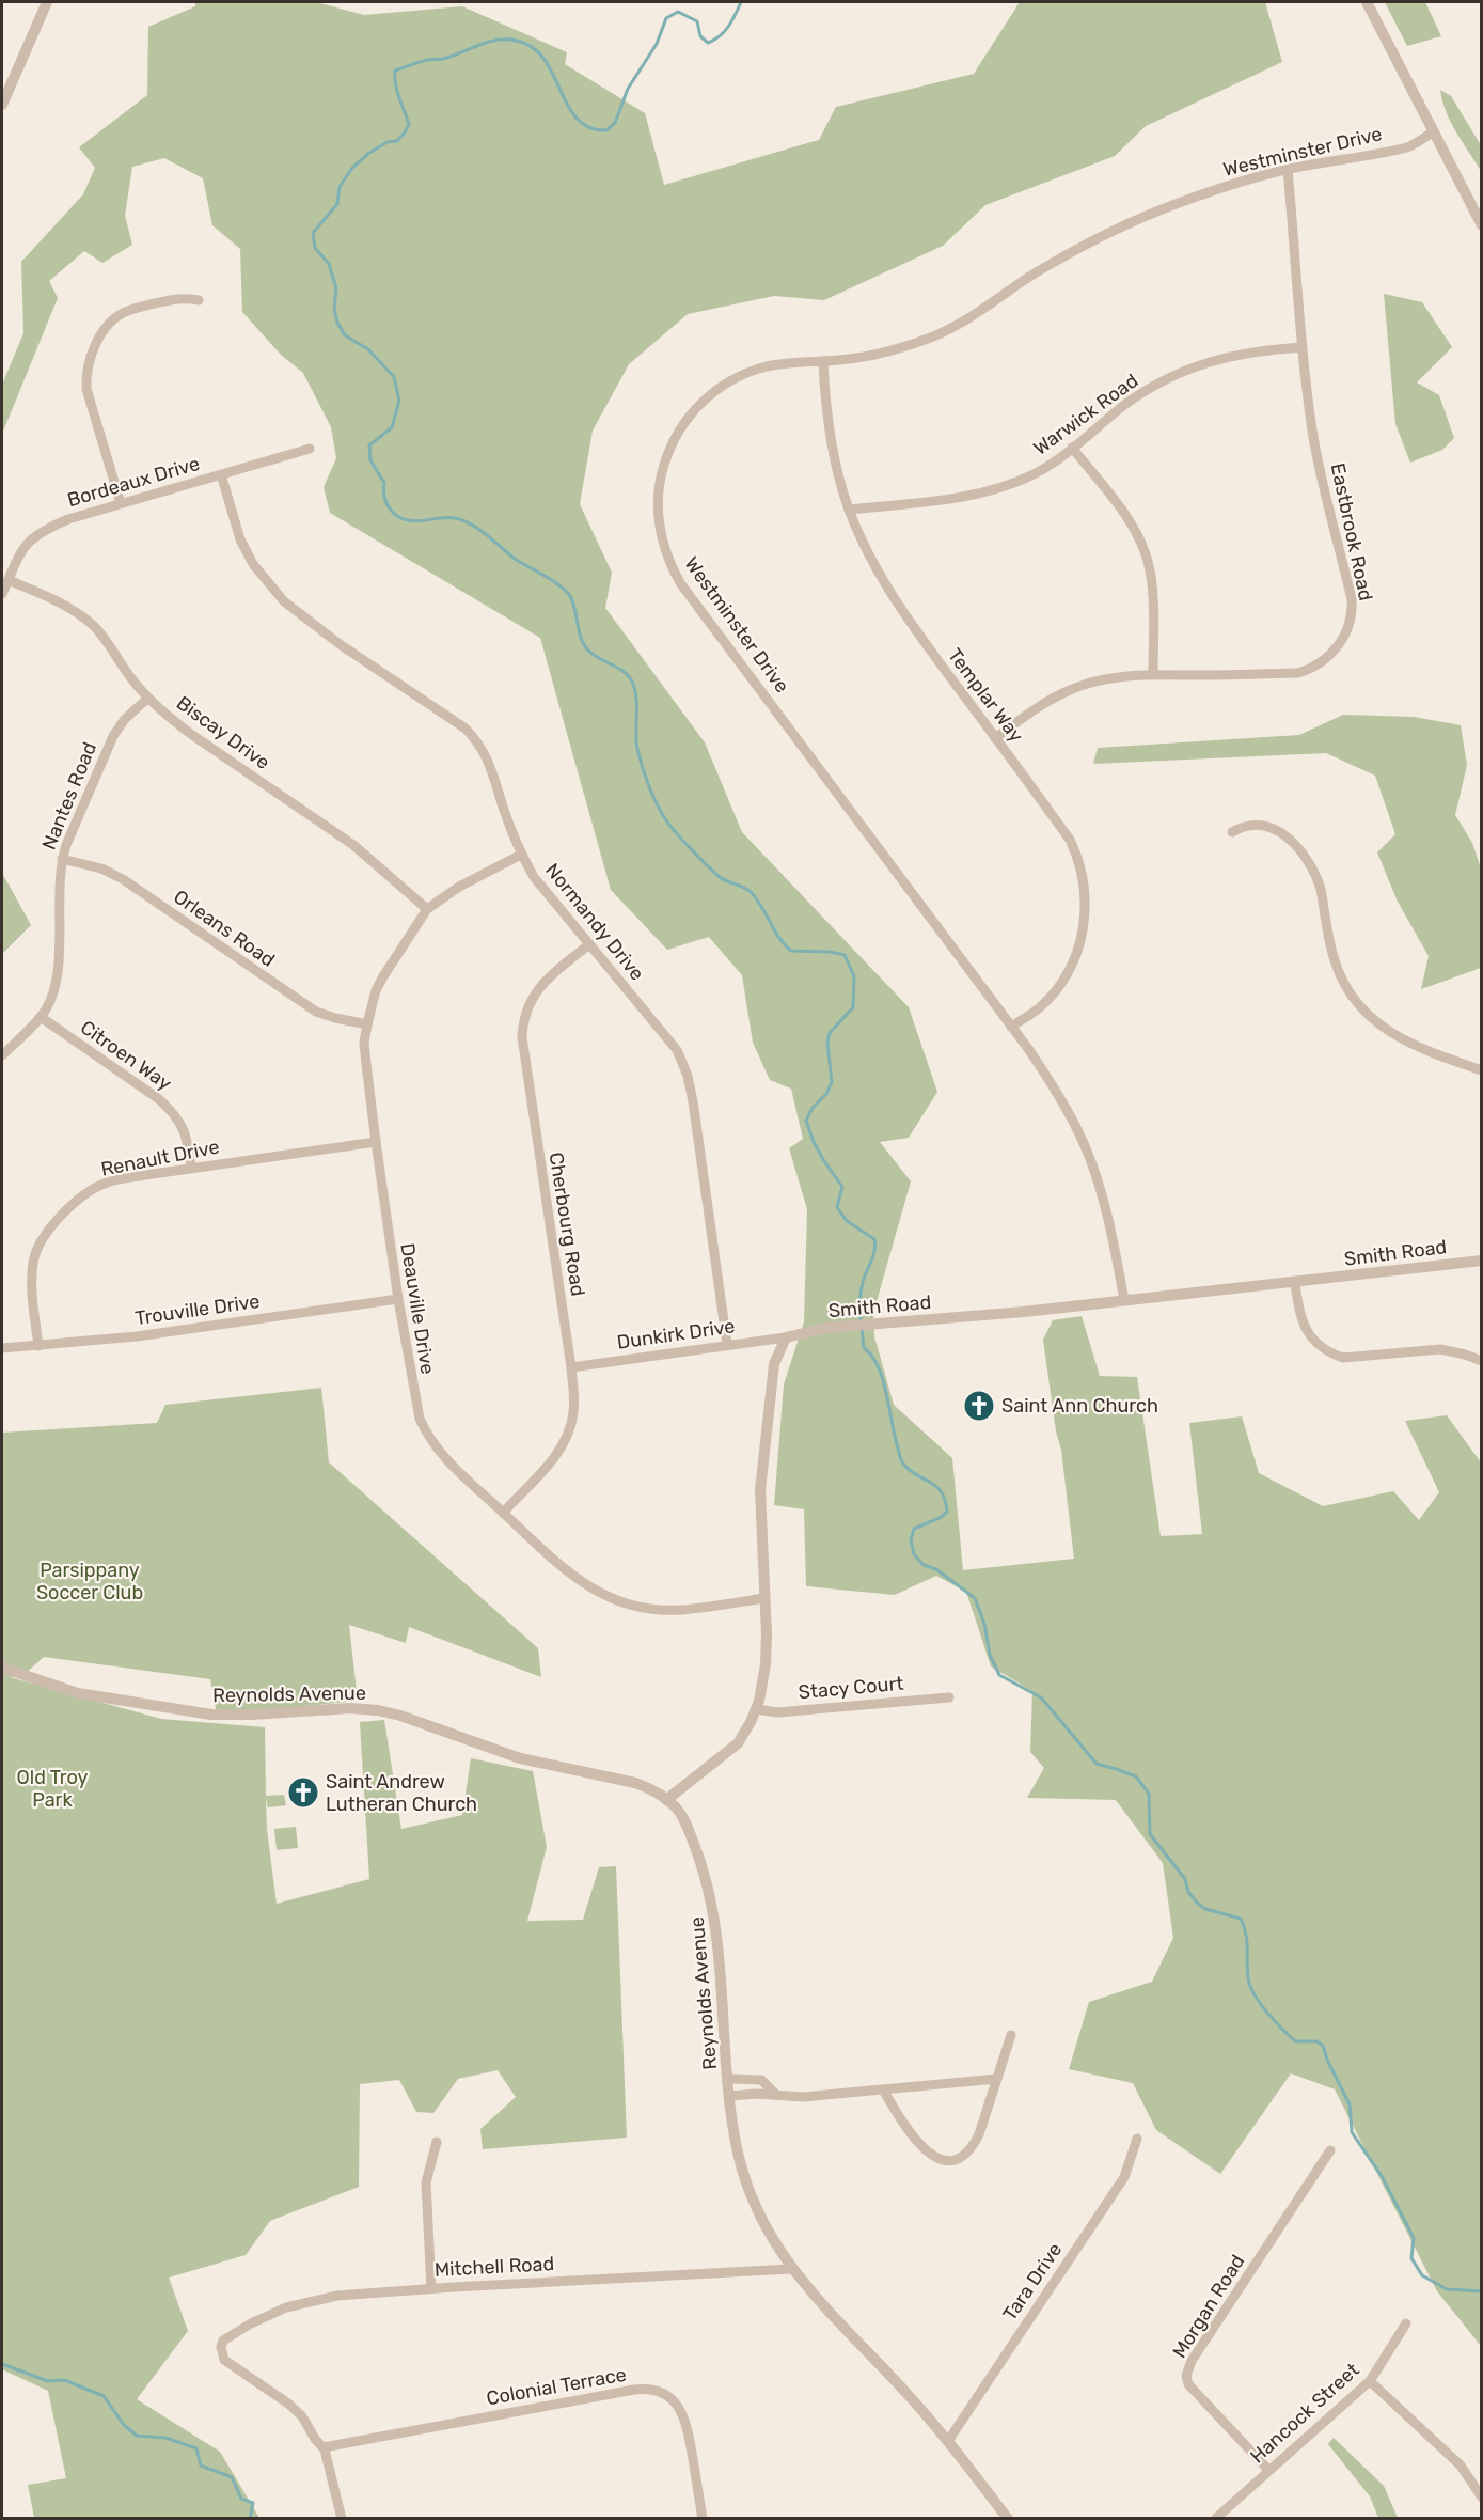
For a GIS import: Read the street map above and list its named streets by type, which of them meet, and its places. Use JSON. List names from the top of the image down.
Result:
{
  "streets": {
    "street": [
      "Westminster Drive",
      "Warwick Road",
      "Bordeaux Drive",
      "Eastbrook Road",
      "Templar Way",
      "Biscay Drive",
      "Nantes Road",
      "Normandy Drive",
      "Orleans Road",
      "Citroen Way",
      "Renault Drive",
      "Cherbourg Road",
      "Smith Road",
      "Deauville Drive",
      "Trouville Drive",
      "Dunkirk Drive",
      "Stacy Court",
      "Reynolds Avenue",
      "Mitchell Road",
      "Tara Drive",
      "Morgan Road",
      "Colonial Terrace",
      "Hancock Street"
    ]
  },
  "crossings": [
    ["Westminster Drive", "Eastbrook Road"],
    ["Westminster Drive", "Templar Way"],
    ["Westminster Drive", "Smith Road"],
    ["Warwick Road", "Eastbrook Road"],
    ["Warwick Road", "Templar Way"],
    ["Bordeaux Drive", "Biscay Drive"],
    ["Bordeaux Drive", "Normandy Drive"],
    ["Eastbrook Road", "Templar Way"],
    ["Biscay Drive", "Nantes Road"],
    ["Biscay Drive", "Deauville Drive"],
    ["Nantes Road", "Orleans Road"],
    ["Nantes Road", "Citroen Way"],
    ["Normandy Drive", "Cherbourg Road"],
    ["Normandy Drive", "Deauville Drive"],
    ["Normandy Drive", "Dunkirk Drive"],
    ["Orleans Road", "Deauville Drive"],
    ["Citroen Way", "Renault Drive"],
    ["Renault Drive", "Deauville Drive"],
    ["Renault Drive", "Trouville Drive"],
    ["Cherbourg Road", "Deauville Drive"],
    ["Cherbourg Road", "Dunkirk Drive"],
    ["Smith Road", "Dunkirk Drive"],
    ["Deauville Drive", "Trouville Drive"],
    ["Reynolds Avenue", "Mitchell Road"],
    ["Reynolds Avenue", "Tara Drive"],
    ["Mitchell Road", "Colonial Terrace"],
    ["Morgan Road", "Hancock Street"]
  ],
  "parks": ["Parsippany Soccer Club", "Old Troy Park"],
  "places": {
    "church": ["Saint Ann Church", "Saint Andrew Lutheran Church"]
  }
}
